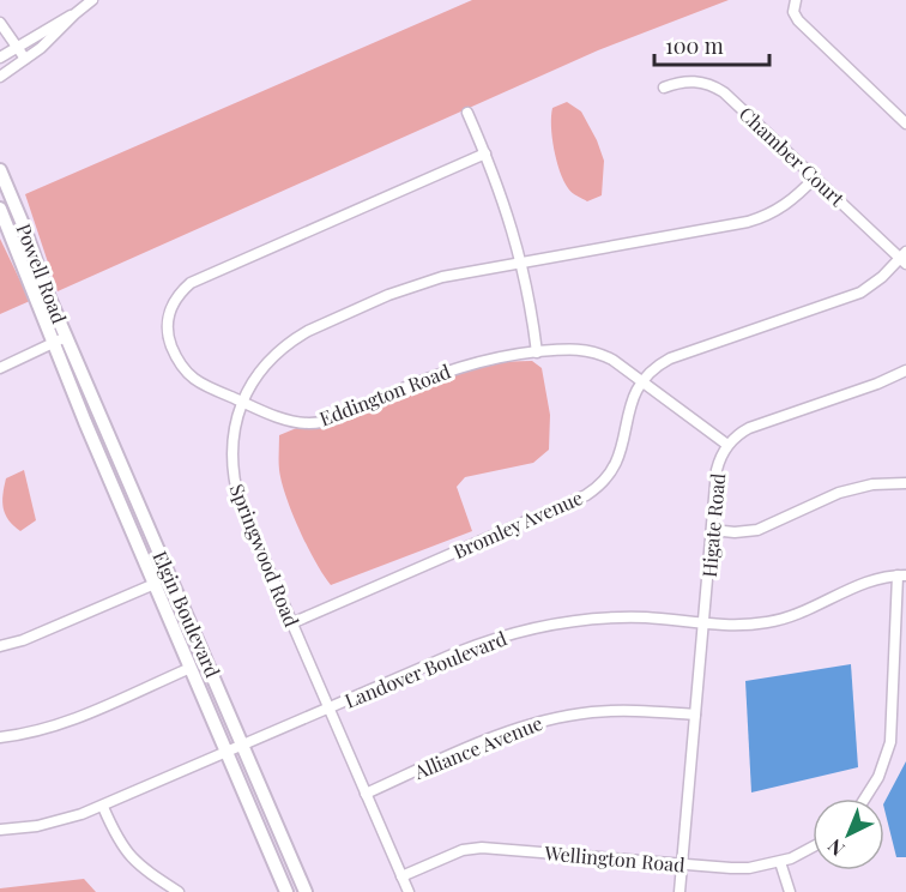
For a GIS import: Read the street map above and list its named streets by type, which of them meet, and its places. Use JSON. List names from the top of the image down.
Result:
{
  "streets": {
    "main road": ["Powell Road", "Elgin Boulevard"],
    "street": [
      "Chamber Court",
      "Eddington Road",
      "Bromley Avenue",
      "Higate Road",
      "Springwood Road",
      "Landover Boulevard",
      "Alliance Avenue",
      "Wellington Road"
    ]
  },
  "crossings": [
    ["Chamber Court", "Bromley Avenue"],
    ["Chamber Court", "Springwood Road"],
    ["Powell Road", "Elgin Boulevard"],
    ["Eddington Road", "Bromley Avenue"],
    ["Eddington Road", "Higate Road"],
    ["Eddington Road", "Springwood Road"],
    ["Bromley Avenue", "Springwood Road"],
    ["Higate Road", "Landover Boulevard"],
    ["Higate Road", "Alliance Avenue"],
    ["Springwood Road", "Landover Boulevard"],
    ["Springwood Road", "Alliance Avenue"],
    ["Springwood Road", "Wellington Road"],
    ["Elgin Boulevard", "Landover Boulevard"]
  ],
  "scale_bar": "100 m",
  "north": "bottom left"
}
